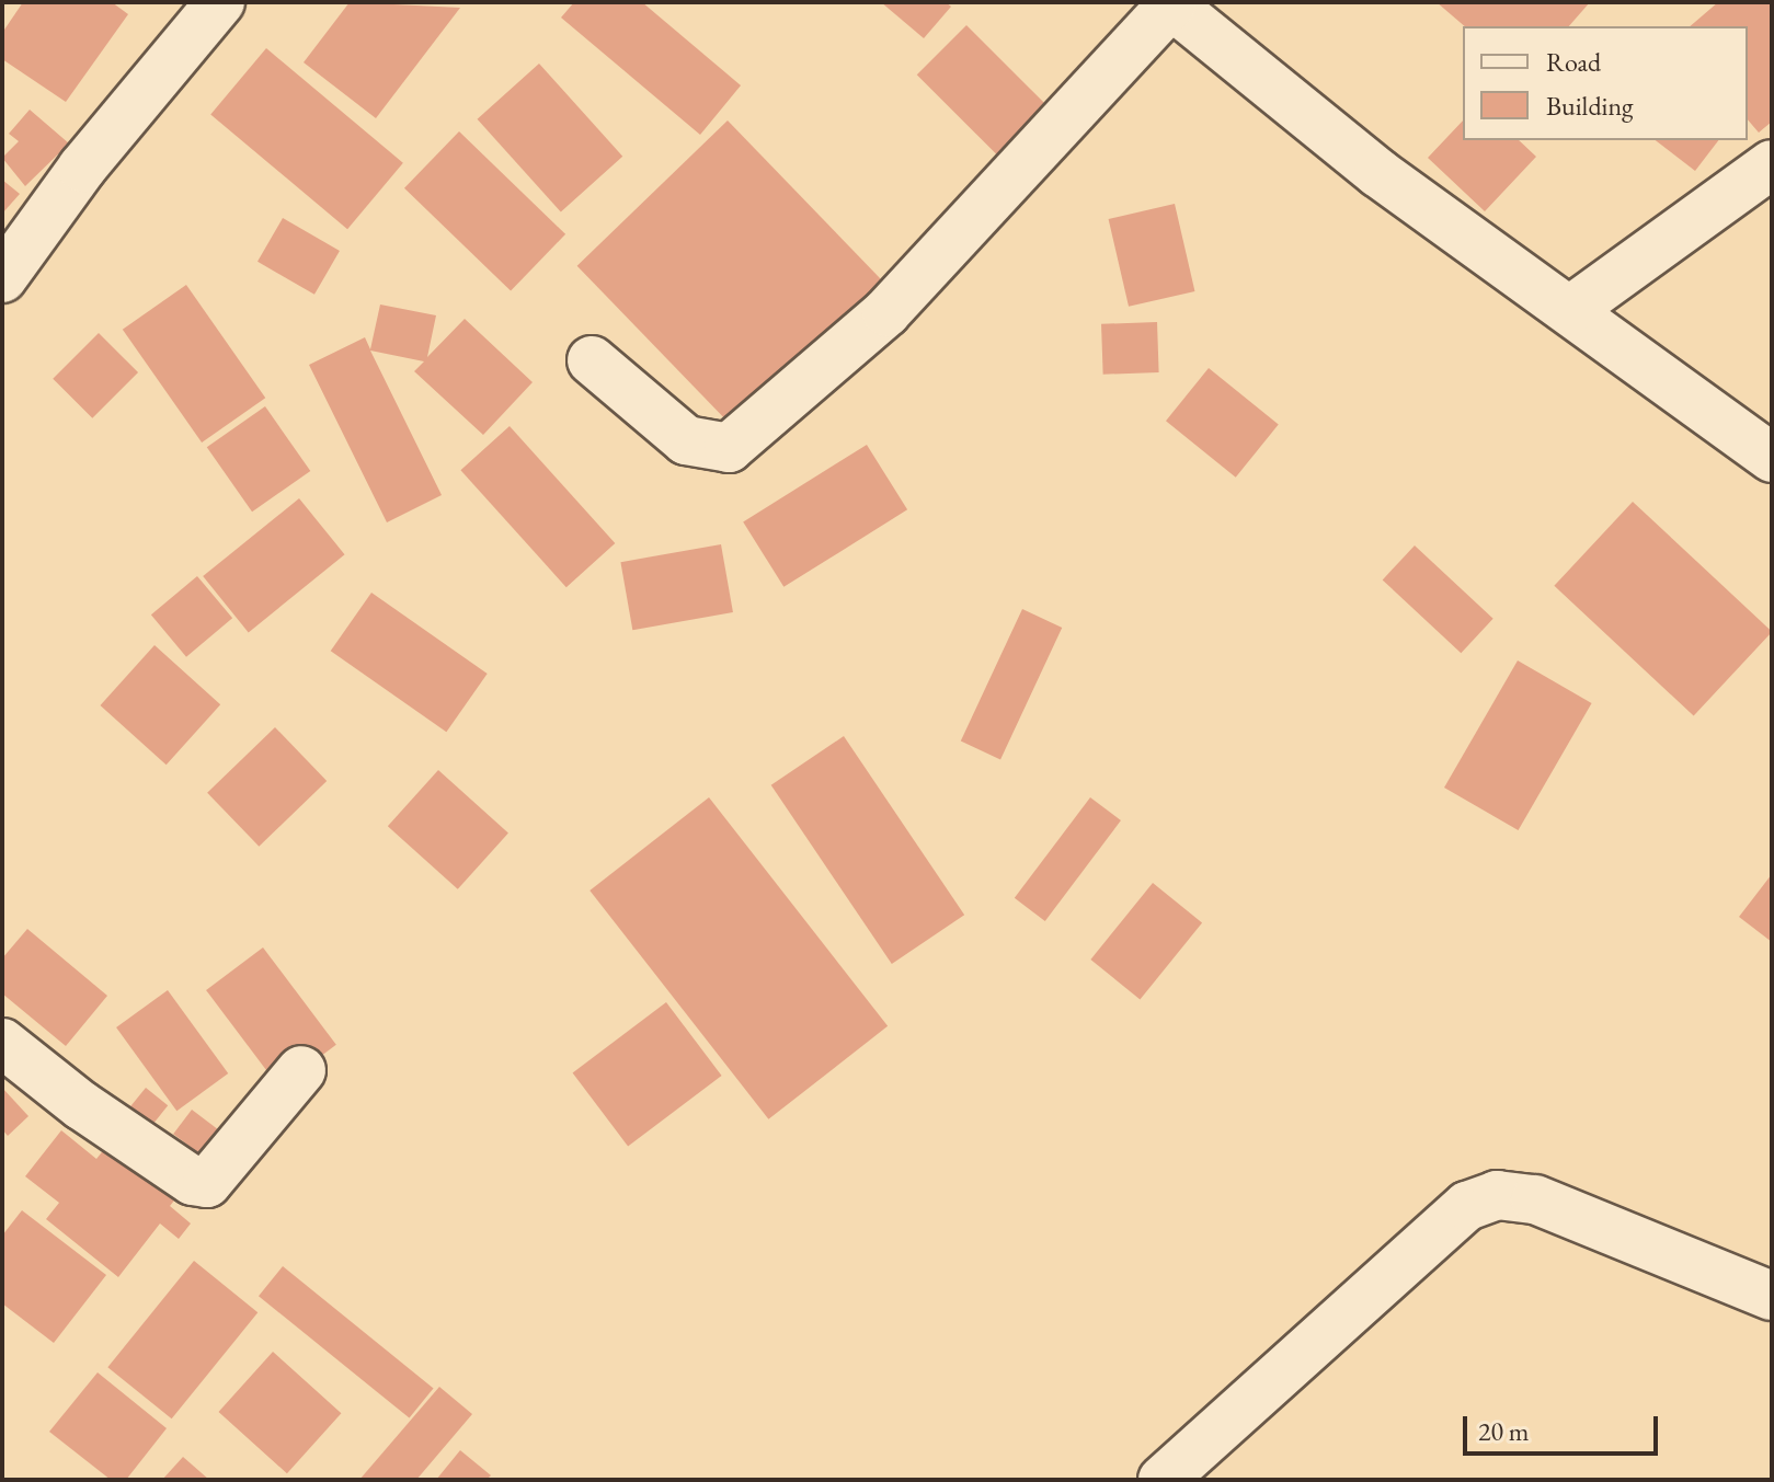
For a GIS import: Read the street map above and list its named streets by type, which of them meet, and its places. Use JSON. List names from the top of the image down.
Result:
{
  "legend": ["Road", "Building"],
  "scale_bar": "20 m"
}
